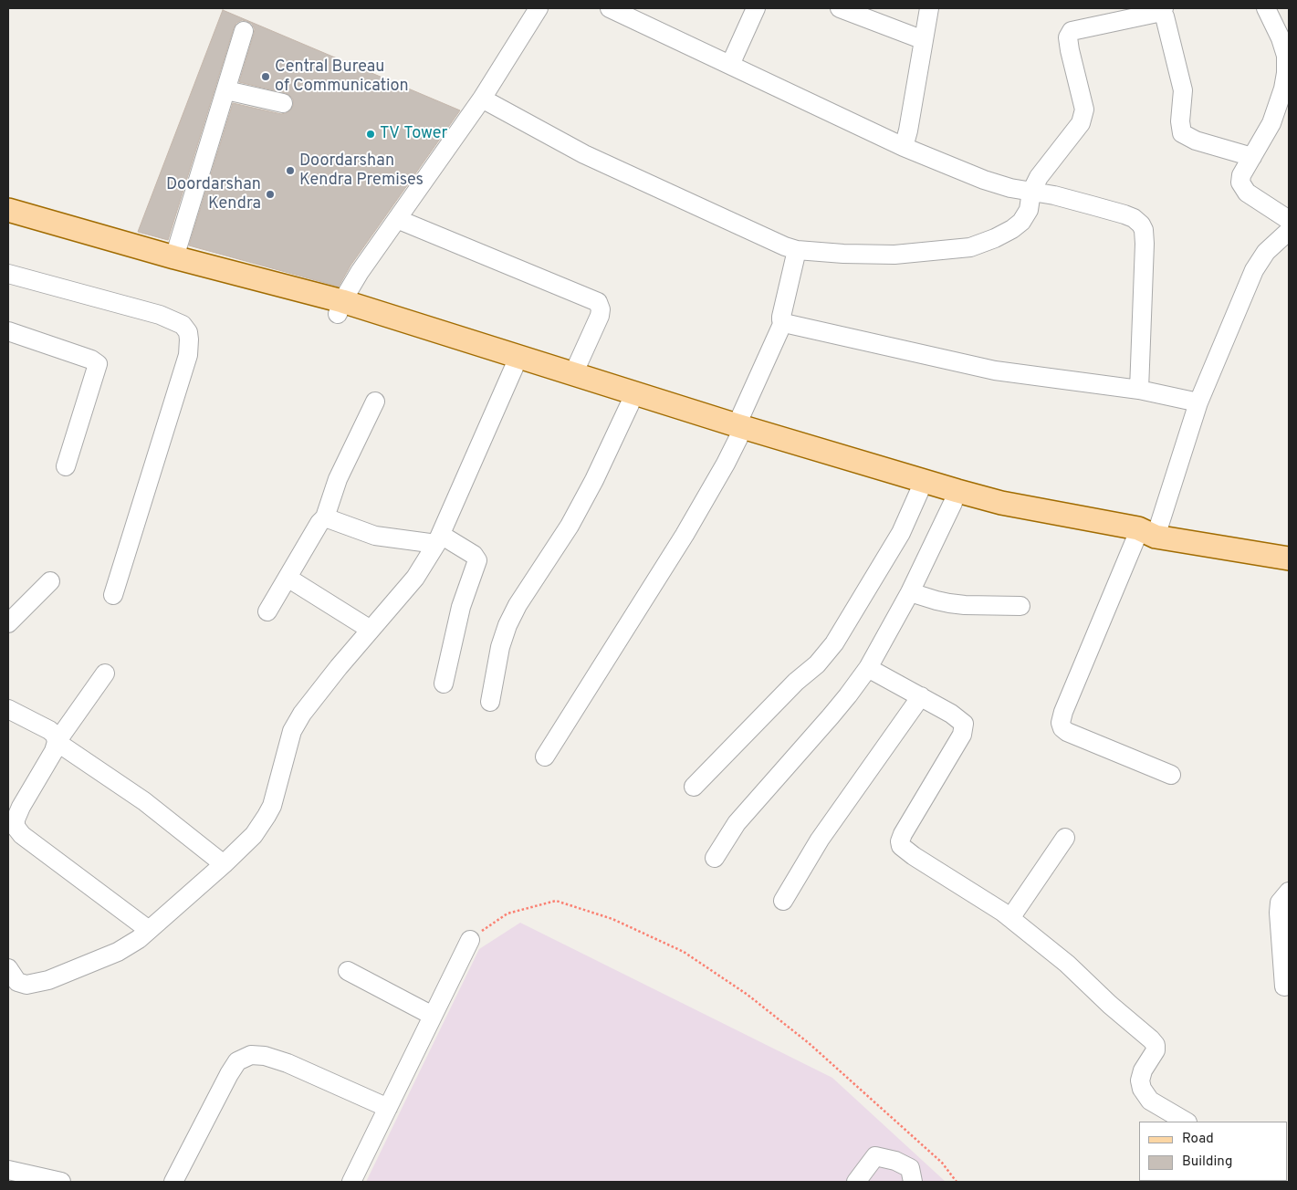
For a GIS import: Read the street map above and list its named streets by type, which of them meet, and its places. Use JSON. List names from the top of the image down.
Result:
{
  "places": [
    "Central Bureau of Communication",
    "TV Tower",
    "Doordarshan Kendra Premises",
    "Doordarshan Kendra"
  ],
  "legend": ["Road", "Building"]
}
